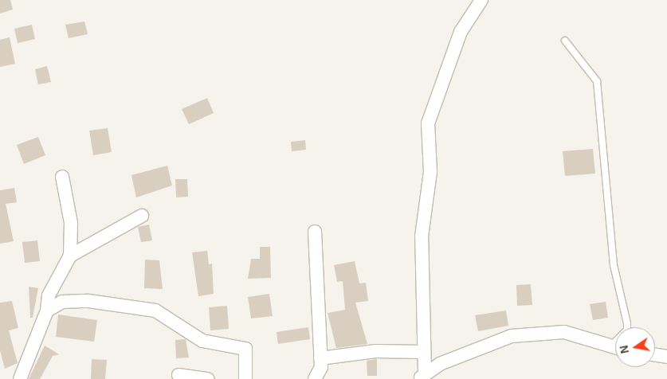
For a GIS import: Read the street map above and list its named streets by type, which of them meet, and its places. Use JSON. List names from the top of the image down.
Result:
{
  "north": "left"
}
